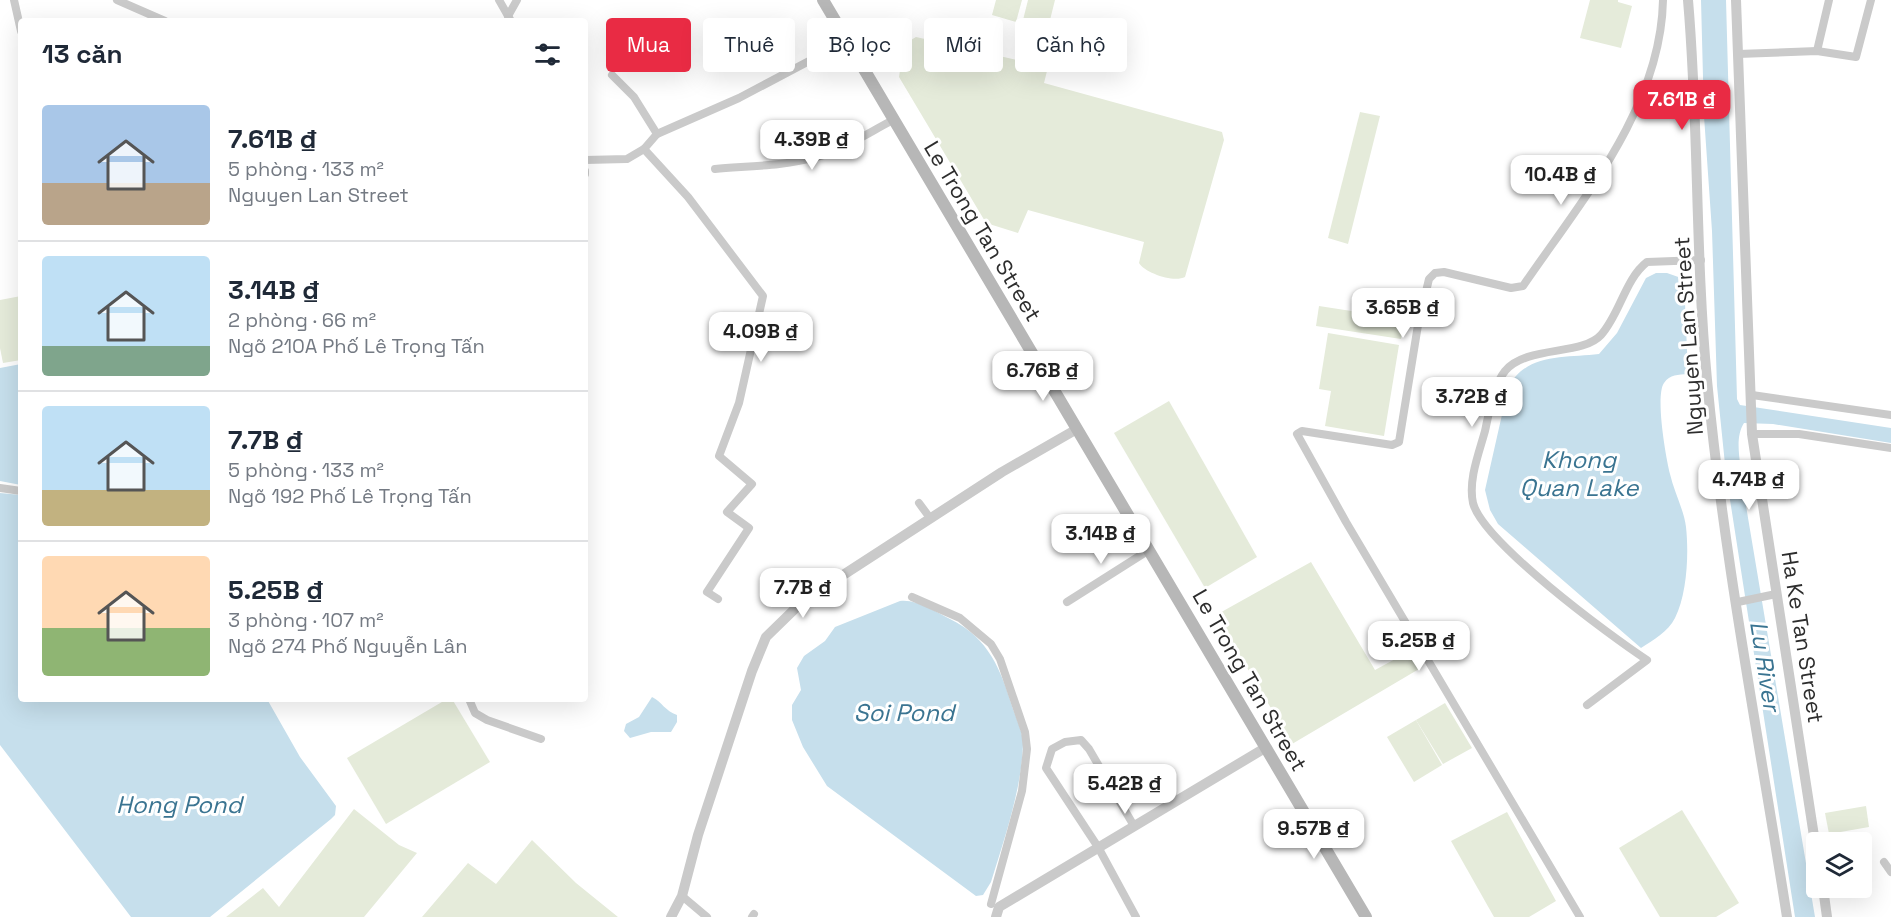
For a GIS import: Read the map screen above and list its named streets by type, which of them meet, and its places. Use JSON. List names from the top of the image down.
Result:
{
  "streets": {
    "main road": ["Le Trong Tan Street"],
    "street": ["Nguyen Lan Street", "Ha Ke Tan Street"]
  },
  "water": [
    "Khong Quan Lake",
    "Lu River",
    "Soi Pond",
    "Hong Pond"
  ],
  "page": {
    "chip": [
      "Mua",
      "Thuê",
      "Bộ lọc",
      "Mới",
      "Căn hộ"
    ],
    "heading": "13 căn",
    "price": [
      "7.61B ₫",
      "4.39B ₫",
      "10.4B ₫",
      "3.65B ₫",
      "4.09B ₫",
      "6.76B ₫",
      "3.72B ₫",
      "4.74B ₫",
      "3.14B ₫",
      "7.7B ₫",
      "5.25B ₫",
      "5.42B ₫",
      "9.57B ₫"
    ],
    "list": [
      {
        "name": "7.61B ₫",
        "note": "5 phòng · 133 m² · Nguyen Lan Street"
      },
      {
        "name": "3.14B ₫",
        "note": "2 phòng · 66 m² · Ngõ 210A Phố Lê Trọng Tấn"
      },
      {
        "name": "7.7B ₫",
        "note": "5 phòng · 133 m² · Ngõ 192 Phố Lê Trọng Tấn"
      },
      {
        "name": "5.25B ₫",
        "note": "3 phòng · 107 m² · Ngõ 274 Phố Nguyễn Lân"
      }
    ]
  }
}
